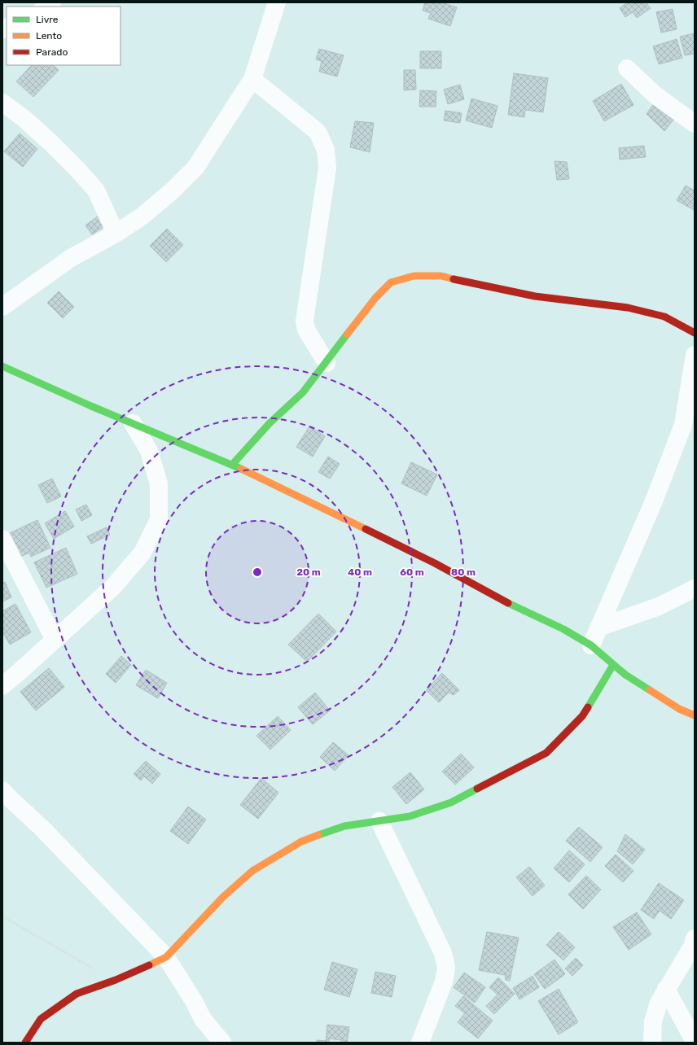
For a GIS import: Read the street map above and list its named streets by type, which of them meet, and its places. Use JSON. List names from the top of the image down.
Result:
{
  "legend": ["Livre", "Lento", "Parado"],
  "rings": [
    "20 m",
    "40 m",
    "60 m",
    "80 m"
  ]
}
